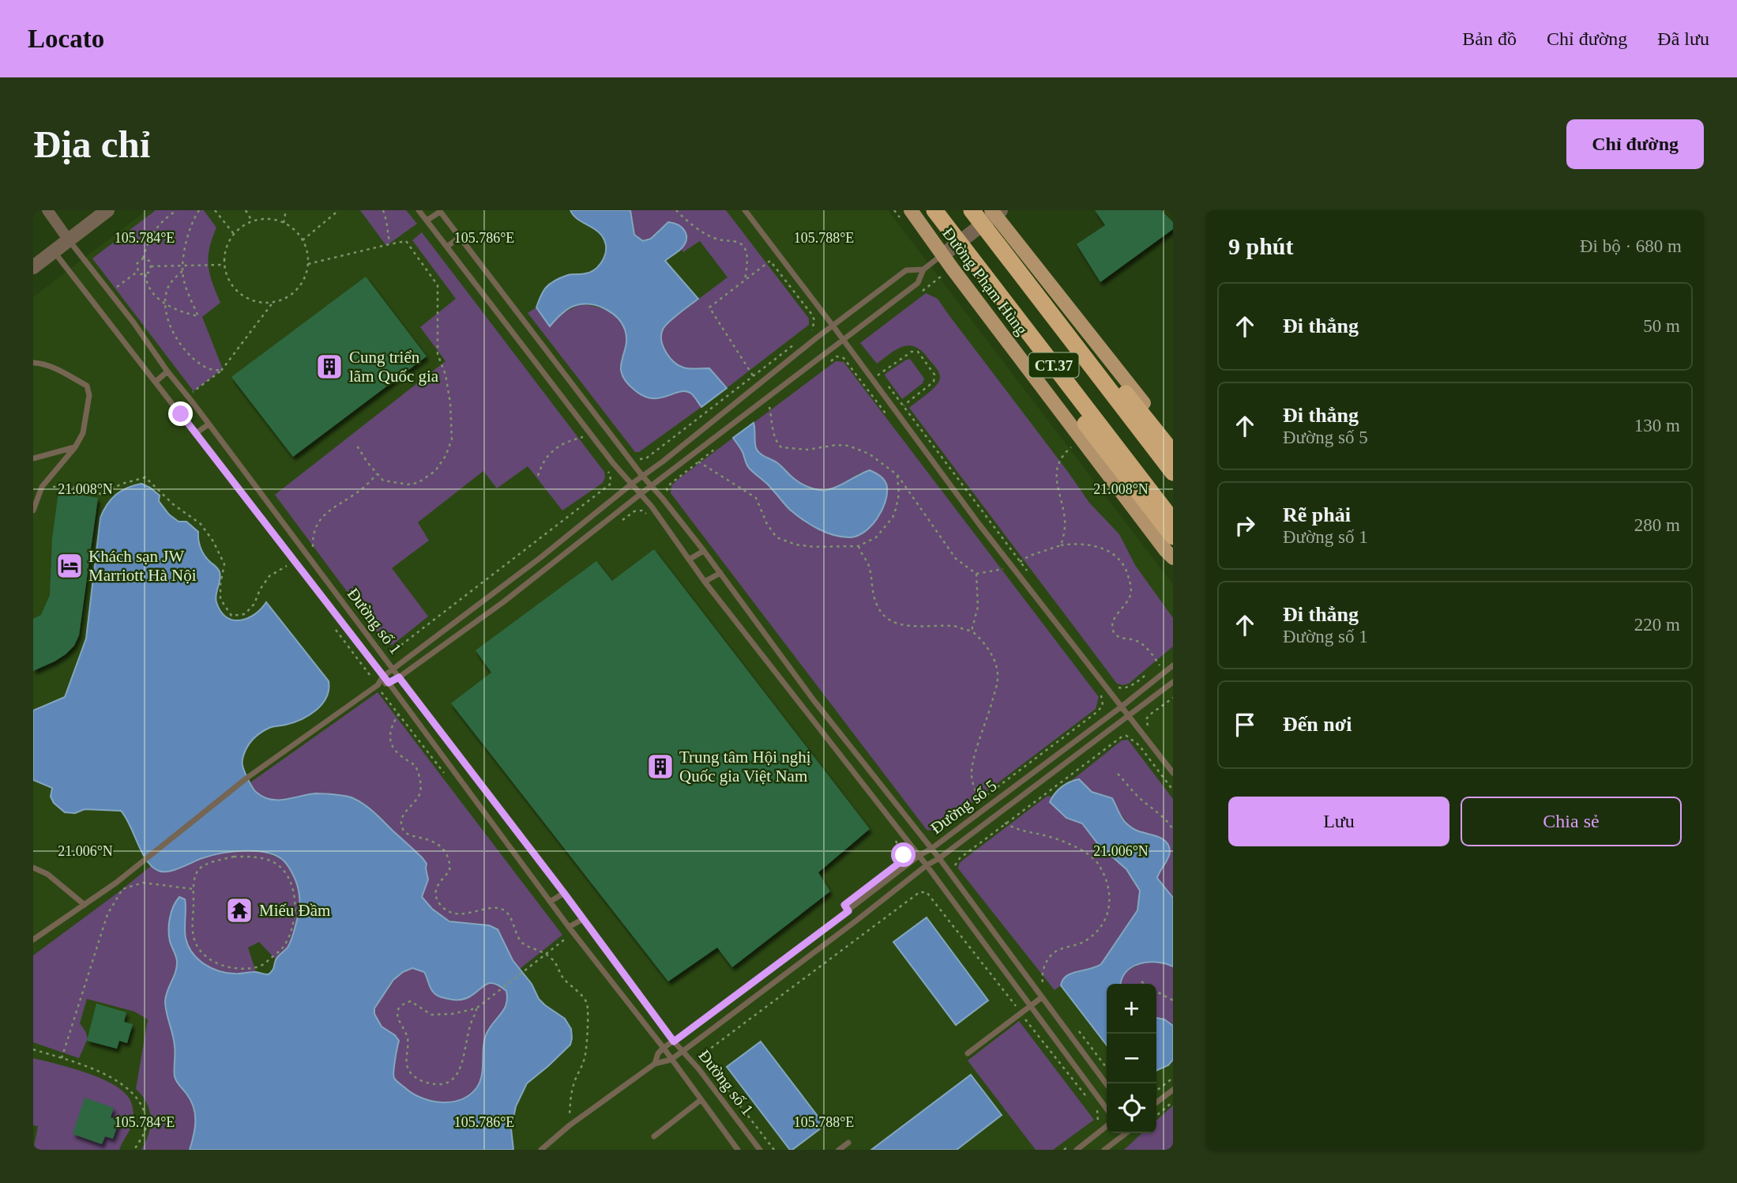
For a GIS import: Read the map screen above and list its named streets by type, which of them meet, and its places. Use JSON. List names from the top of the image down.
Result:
{
  "streets": {
    "highway": ["CT.37"],
    "main road": ["Đường Phạm Hùng"],
    "lane": ["Đường số 1", "Đường số 5"]
  },
  "crossings": [
    ["Đường số 1", "Đường số 5"]
  ],
  "places": {
    "building": ["Cung triển lãm Quốc gia", "Trung tâm Hội nghị Quốc gia Việt Nam"],
    "hotel": ["Khách sạn JW Marriott Hà Nội"],
    "temple": ["Miếu Đầm"]
  },
  "page": {
    "header": "Locato",
    "nav": ["Bản đồ", "Chỉ đường", "Đã lưu"],
    "buttons": [
      "Chỉ đường",
      ["Lưu", "Chia sẻ"]
    ],
    "title": "Địa chỉ",
    "heading": ["9 phút", "Đi bộ · 680 m"],
    "list": [
      ["Đi thẳng", "50 m"],
      ["Đi thẳng", "Đường số 5", "130 m"],
      ["Rẽ phải", "Đường số 1", "280 m"],
      ["Đi thẳng", "Đường số 1", "220 m"],
      "Đến nơi"
    ],
    "map_buttons": ["+", "−"]
  },
  "coordinates": [
    "105.784°E",
    "105.786°E",
    "105.788°E",
    "21.008°N",
    "21.006°N"
  ]
}
